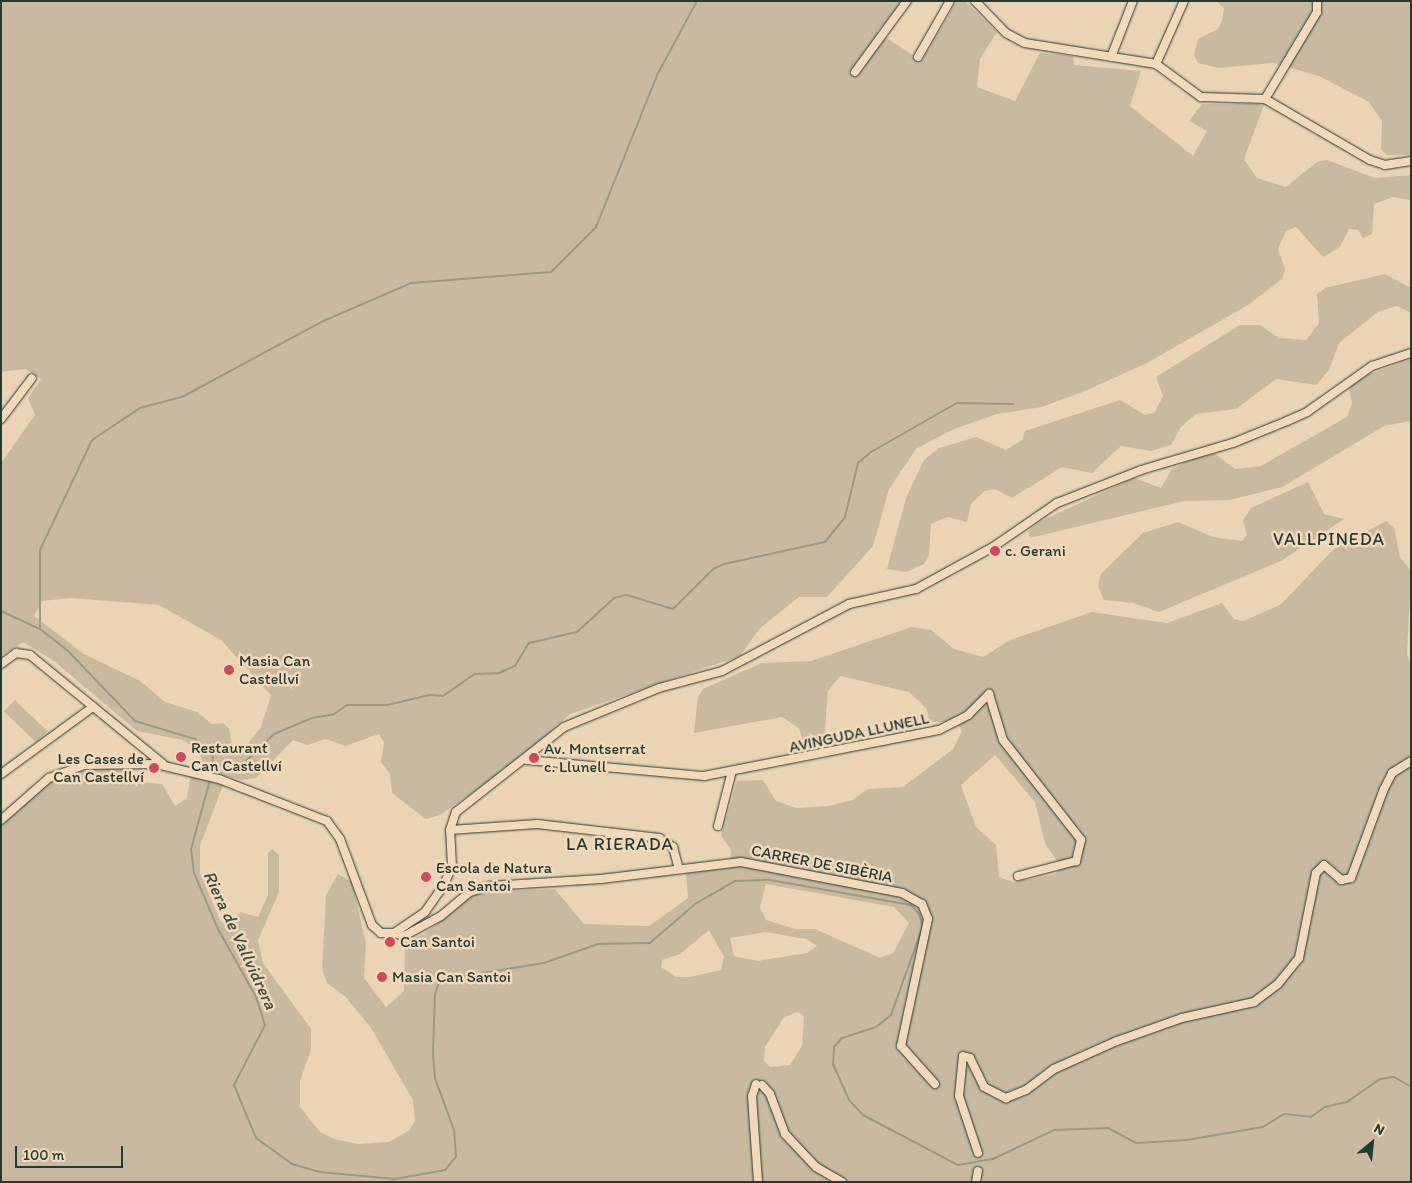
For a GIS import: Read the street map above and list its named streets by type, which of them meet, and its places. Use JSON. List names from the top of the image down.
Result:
{
  "streets": {
    "street": ["AVINGUDA LLUNELL", "CARRER DE SIBÈRIA"]
  },
  "districts": ["VALLPINEDA", "LA RIERADA"],
  "water": ["Riera de Vallvidrera"],
  "places": [
    "c. Gerani",
    "Masia Can Castellví",
    "Restaurant Can Castellví",
    "Av. Montserrat c. Llunell",
    "Les Cases de Can Castellví",
    "Escola de Natura Can Santoi",
    "Can Santoi",
    "Masia Can Santoi"
  ],
  "scale_bar": "100 m",
  "north": "top right"
}
